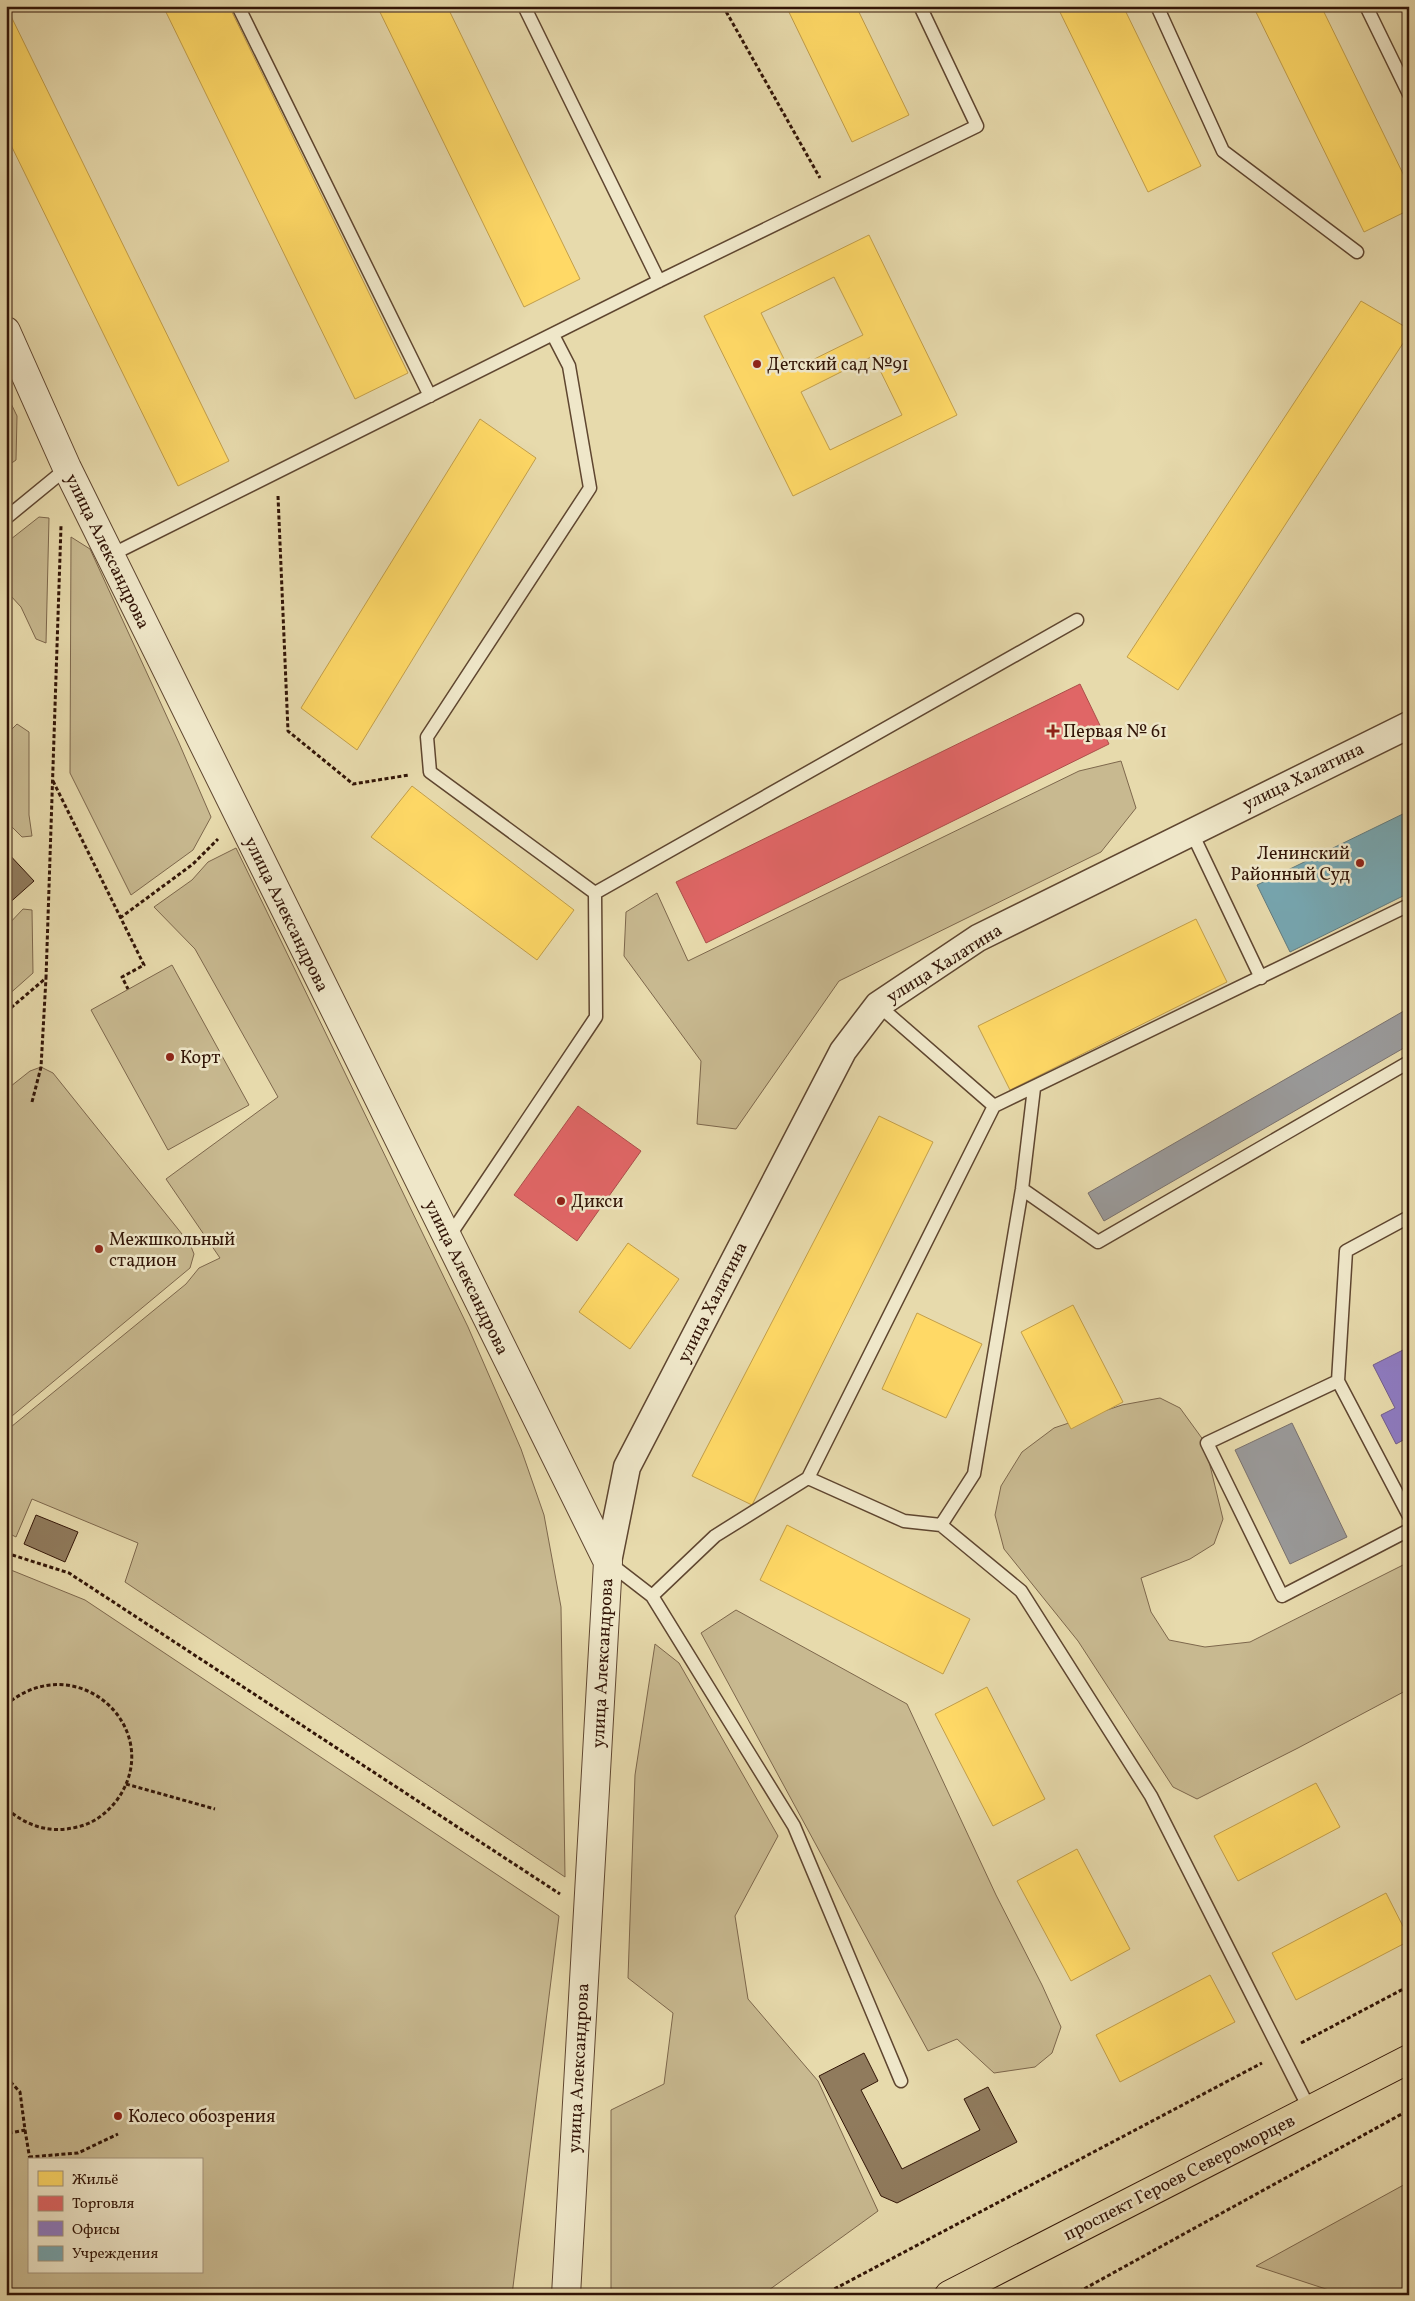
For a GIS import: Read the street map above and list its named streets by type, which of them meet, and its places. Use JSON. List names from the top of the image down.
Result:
{
  "streets": {
    "main road": ["проспект Героев Североморцев"],
    "street": ["улица Александрова", "улица Халатина"]
  },
  "crossings": [
    ["улица Александрова", "улица Халатина"]
  ],
  "places": {
    "other": [
      "Детский сад №91",
      "Ленинский Районный Суд",
      "Корт",
      "Дикси",
      "Межшкольный стадион",
      "Колесо обозрения"
    ],
    "health": ["Первая № 61"]
  },
  "legend": [
    "Жильё",
    "Торговля",
    "Офисы",
    "Учреждения"
  ]
}
